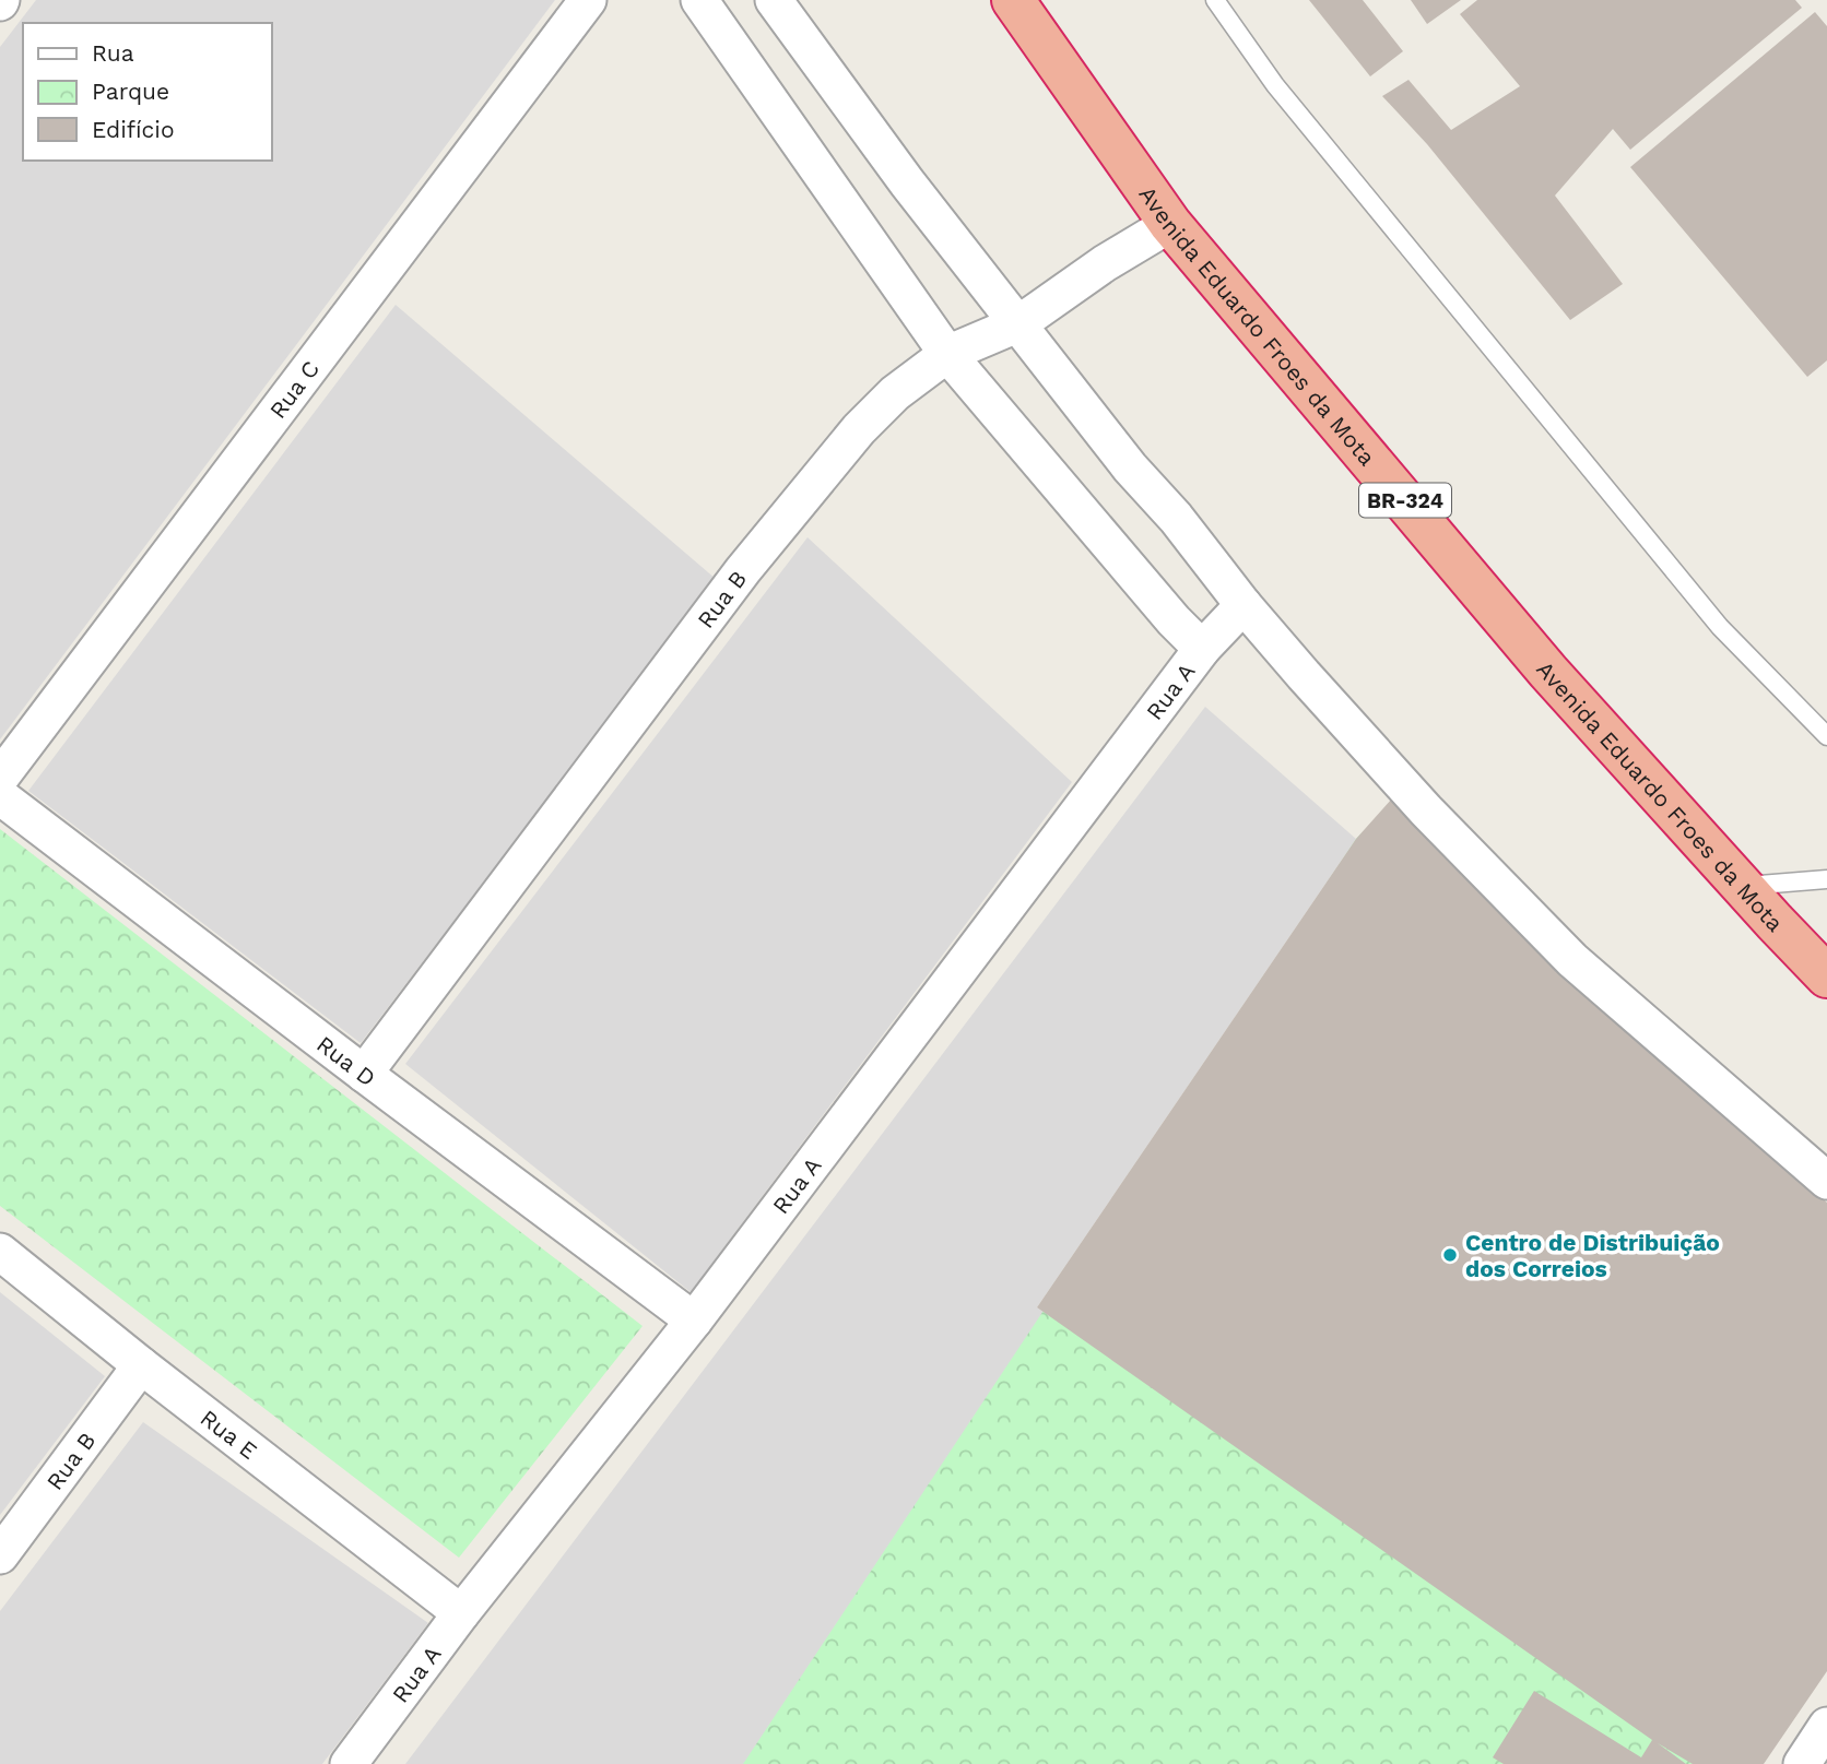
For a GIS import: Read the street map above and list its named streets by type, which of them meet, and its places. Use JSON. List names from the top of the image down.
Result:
{
  "streets": {
    "highway": ["Avenida Eduardo Froes da Mota", "BR-324"],
    "street": [
      "Rua C",
      "Rua B",
      "Rua A",
      "Rua D",
      "Rua E"
    ]
  },
  "crossings": [
    ["Avenida Eduardo Froes da Mota", "Rua B"],
    ["Rua B", "Rua D"],
    ["Rua B", "Rua E"],
    ["Rua A", "Rua D"],
    ["Rua A", "Rua E"]
  ],
  "places": ["Centro de Distribuição dos Correios"],
  "legend": ["Rua", "Parque", "Edifício"]
}
